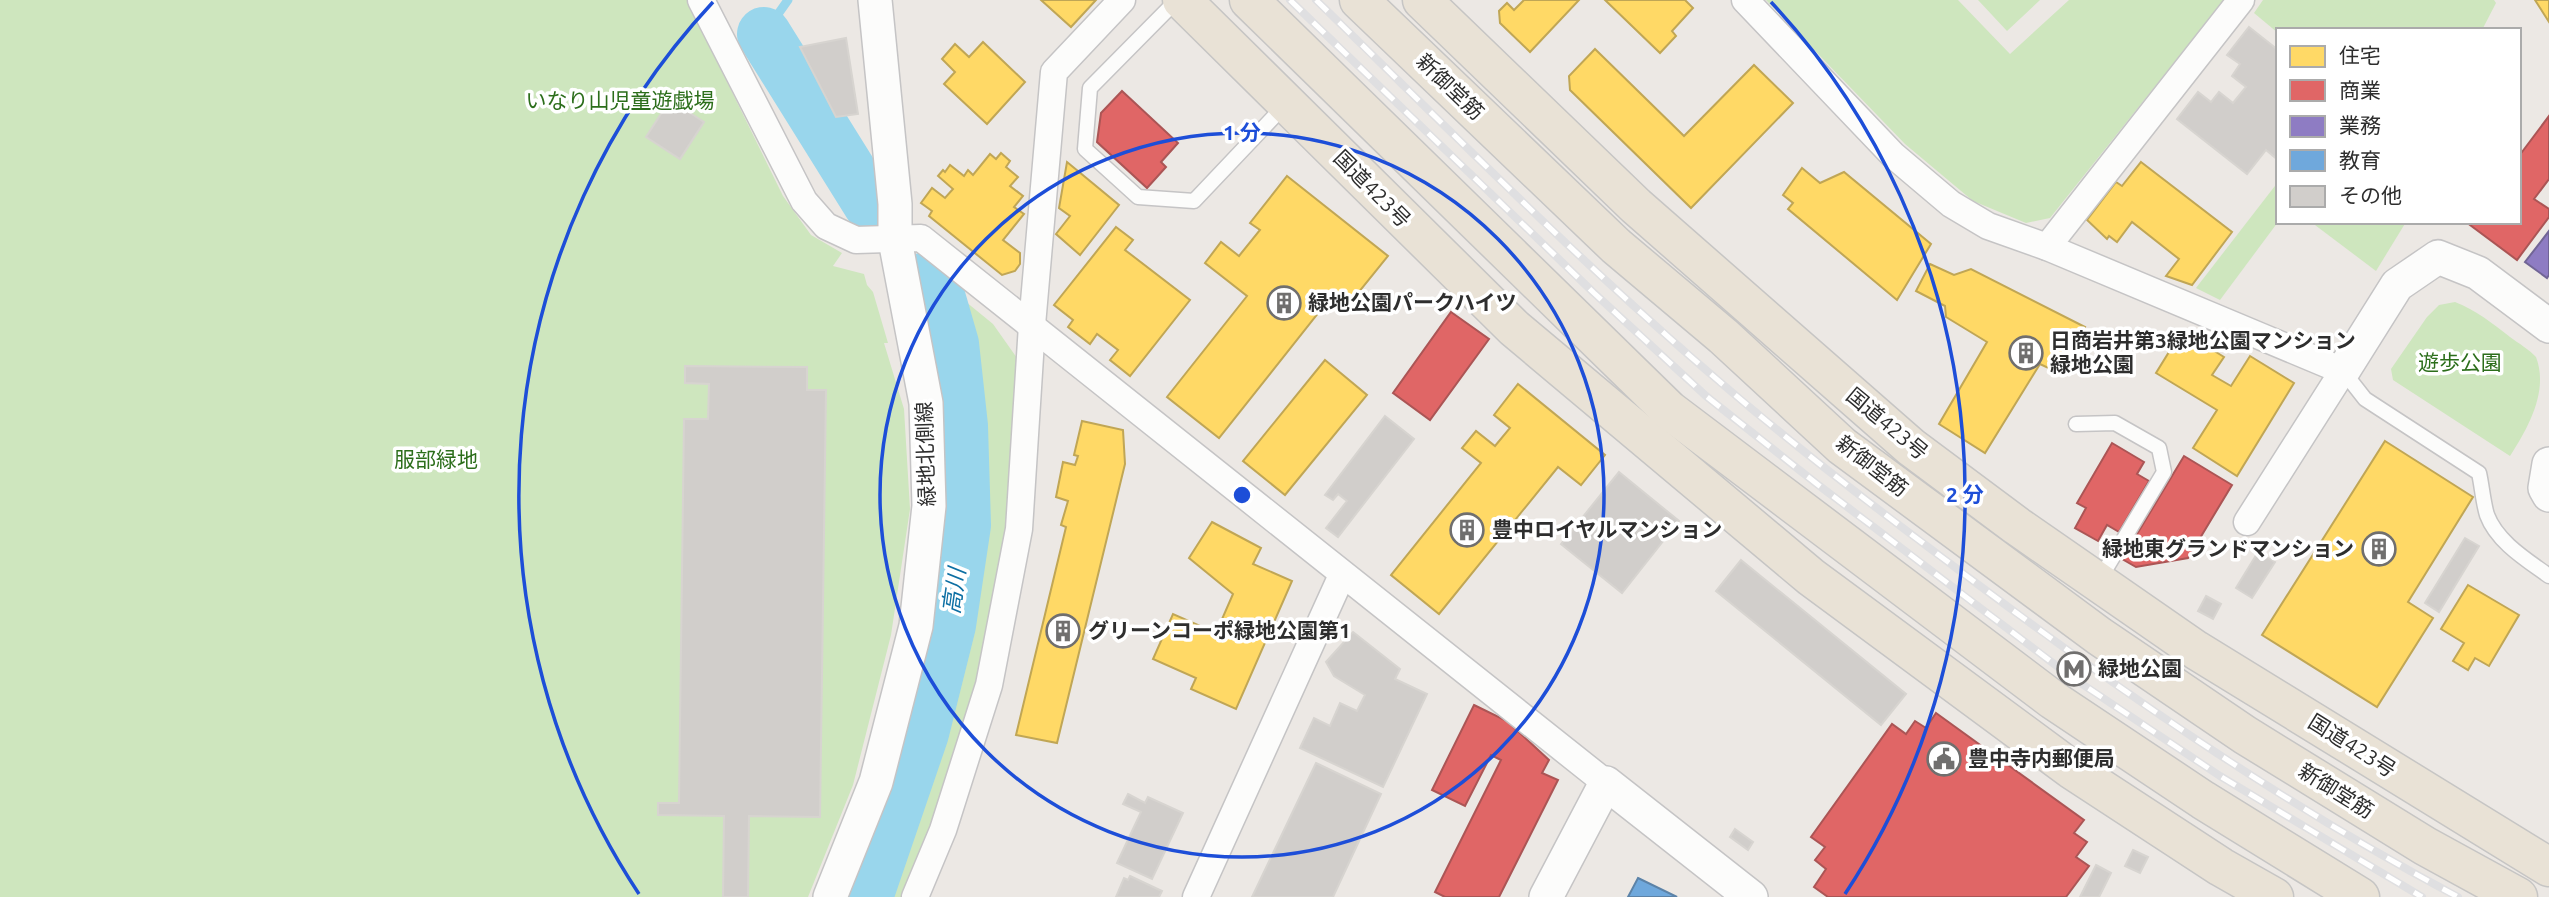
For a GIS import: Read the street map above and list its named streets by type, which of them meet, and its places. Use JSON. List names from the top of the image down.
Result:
{
  "streets": {
    "highway": ["新御堂筋", "国道423号"],
    "street": ["緑地北側線"]
  },
  "water": ["高川"],
  "parks": ["いなり山児童遊戯場", "遊歩公園", "服部緑地"],
  "places": {
    "building": [
      "緑地公園パークハイツ",
      "日商岩井第3緑地公園マンション 緑地公園",
      "豊中ロイヤルマンション",
      "緑地東グランドマンション",
      "グリーンコーポ緑地公園第1"
    ],
    "metro station": ["緑地公園"],
    "public building": ["豊中寺内郵便局"]
  },
  "legend": [
    "住宅",
    "商業",
    "業務",
    "教育",
    "その他"
  ],
  "rings": ["1 分", "2 分"]
}
